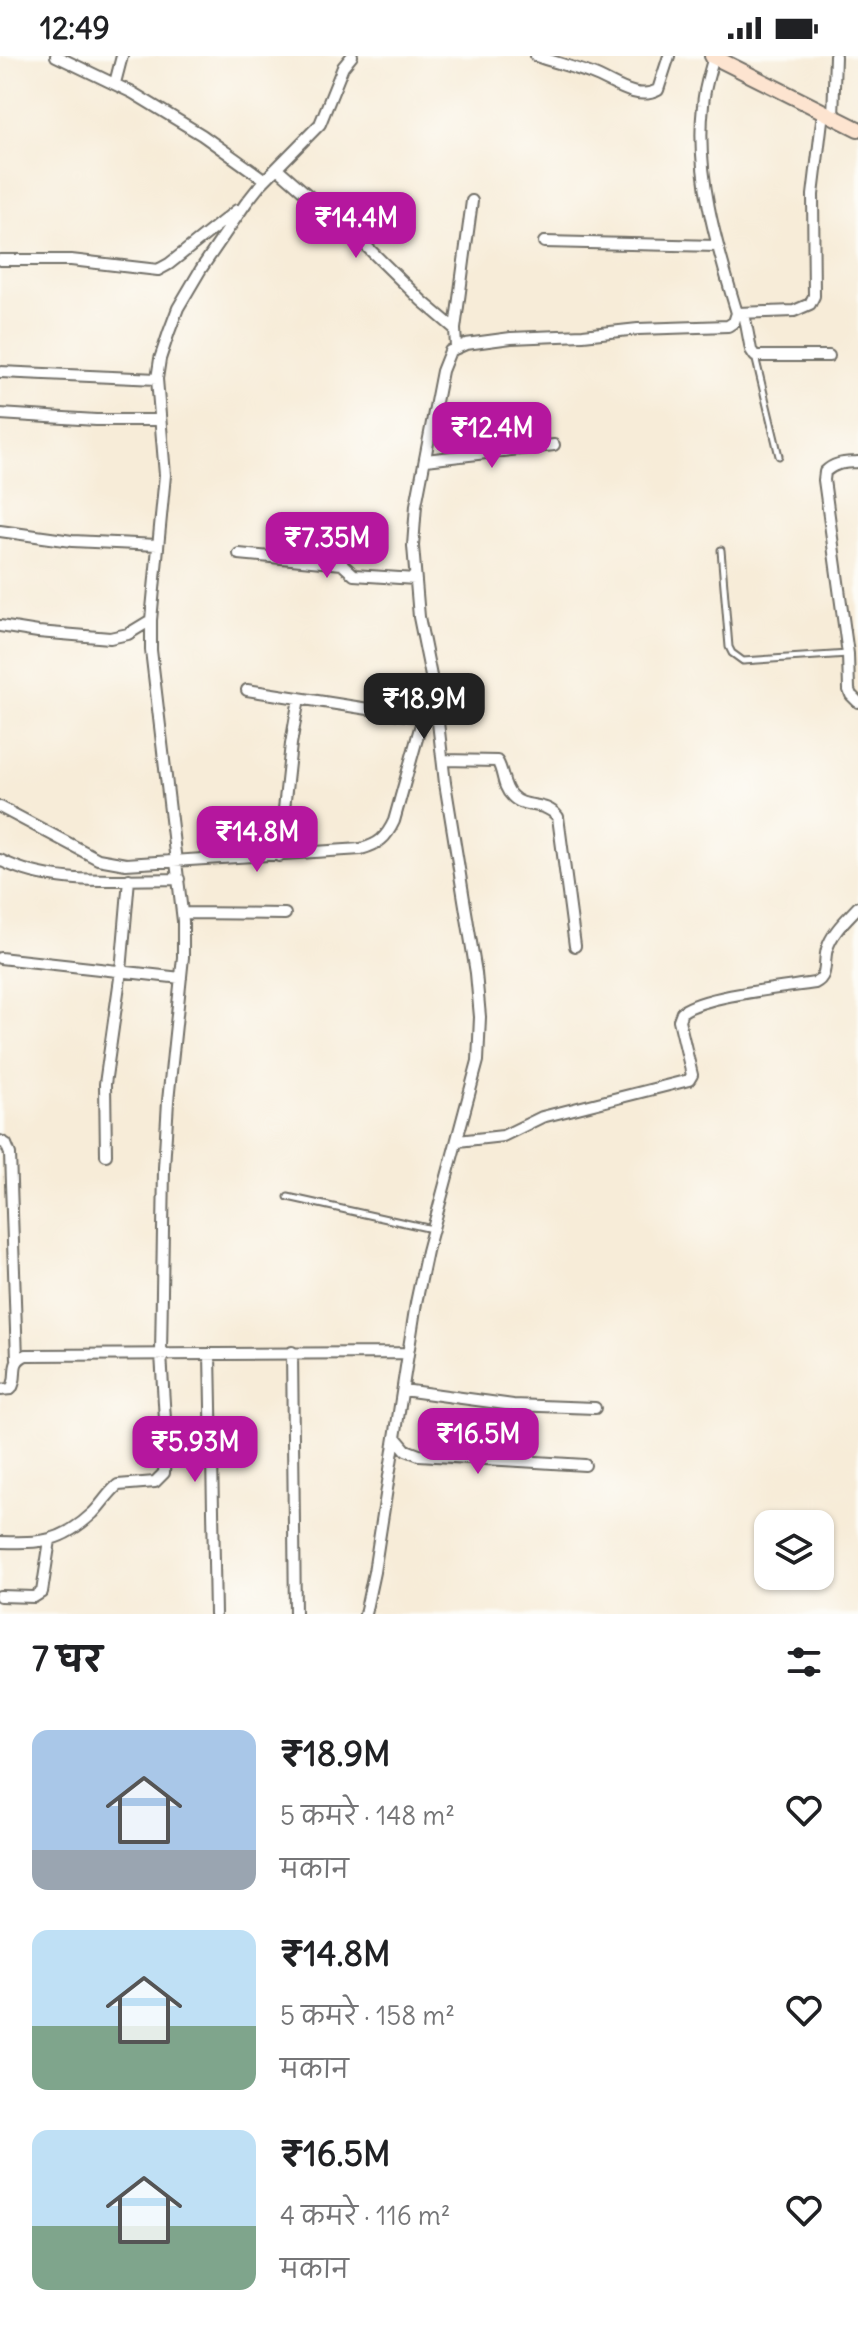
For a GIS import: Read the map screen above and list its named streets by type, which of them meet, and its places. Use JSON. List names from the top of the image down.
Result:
{
  "page": {
    "status": "12:49",
    "price": [
      "₹14.4M",
      "₹12.4M",
      "₹7.35M",
      "₹18.9M",
      "₹14.8M",
      "₹16.5M",
      "₹5.93M"
    ],
    "heading": "7 घर",
    "list": [
      {
        "name": "₹18.9M",
        "note": "5 कमरे · 148 m² · मकान"
      },
      {
        "name": "₹14.8M",
        "note": "5 कमरे · 158 m² · मकान"
      },
      {
        "name": "₹16.5M",
        "note": "4 कमरे · 116 m² · मकान"
      }
    ]
  }
}
